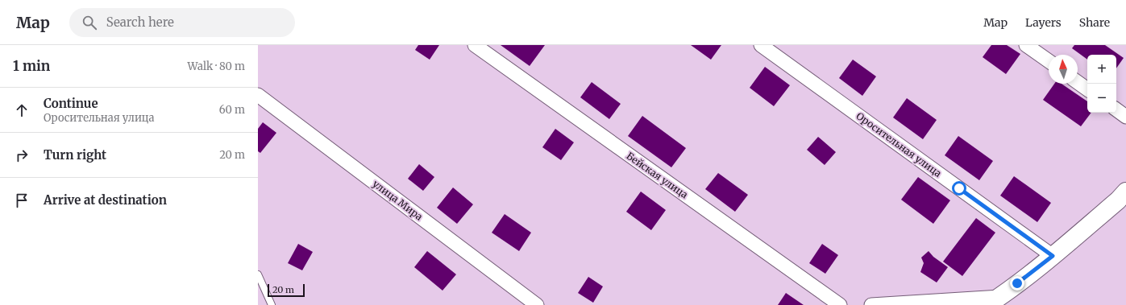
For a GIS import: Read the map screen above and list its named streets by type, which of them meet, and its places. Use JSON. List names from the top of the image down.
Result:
{
  "streets": {
    "street": ["Оросительная улица", "Бейская улица", "улица Мира"]
  },
  "scale_bar": "20 m",
  "north": "top",
  "page": {
    "header": "Map",
    "search": "Search here",
    "nav": ["Map", "Layers", "Share"],
    "heading": ["1 min", "Walk · 80 m"],
    "map_buttons": ["+", "−"],
    "list": [
      ["Continue", "Оросительная улица", "60 m"],
      ["Turn right", "20 m"],
      "Arrive at destination"
    ],
    "scale": "20 m"
  }
}
